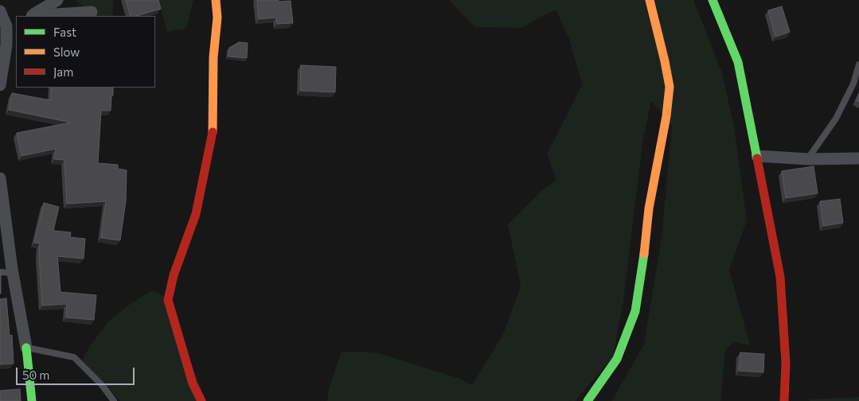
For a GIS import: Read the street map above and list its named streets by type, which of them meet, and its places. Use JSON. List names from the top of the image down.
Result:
{
  "legend": ["Fast", "Slow", "Jam"],
  "scale_bar": "50 m"
}
